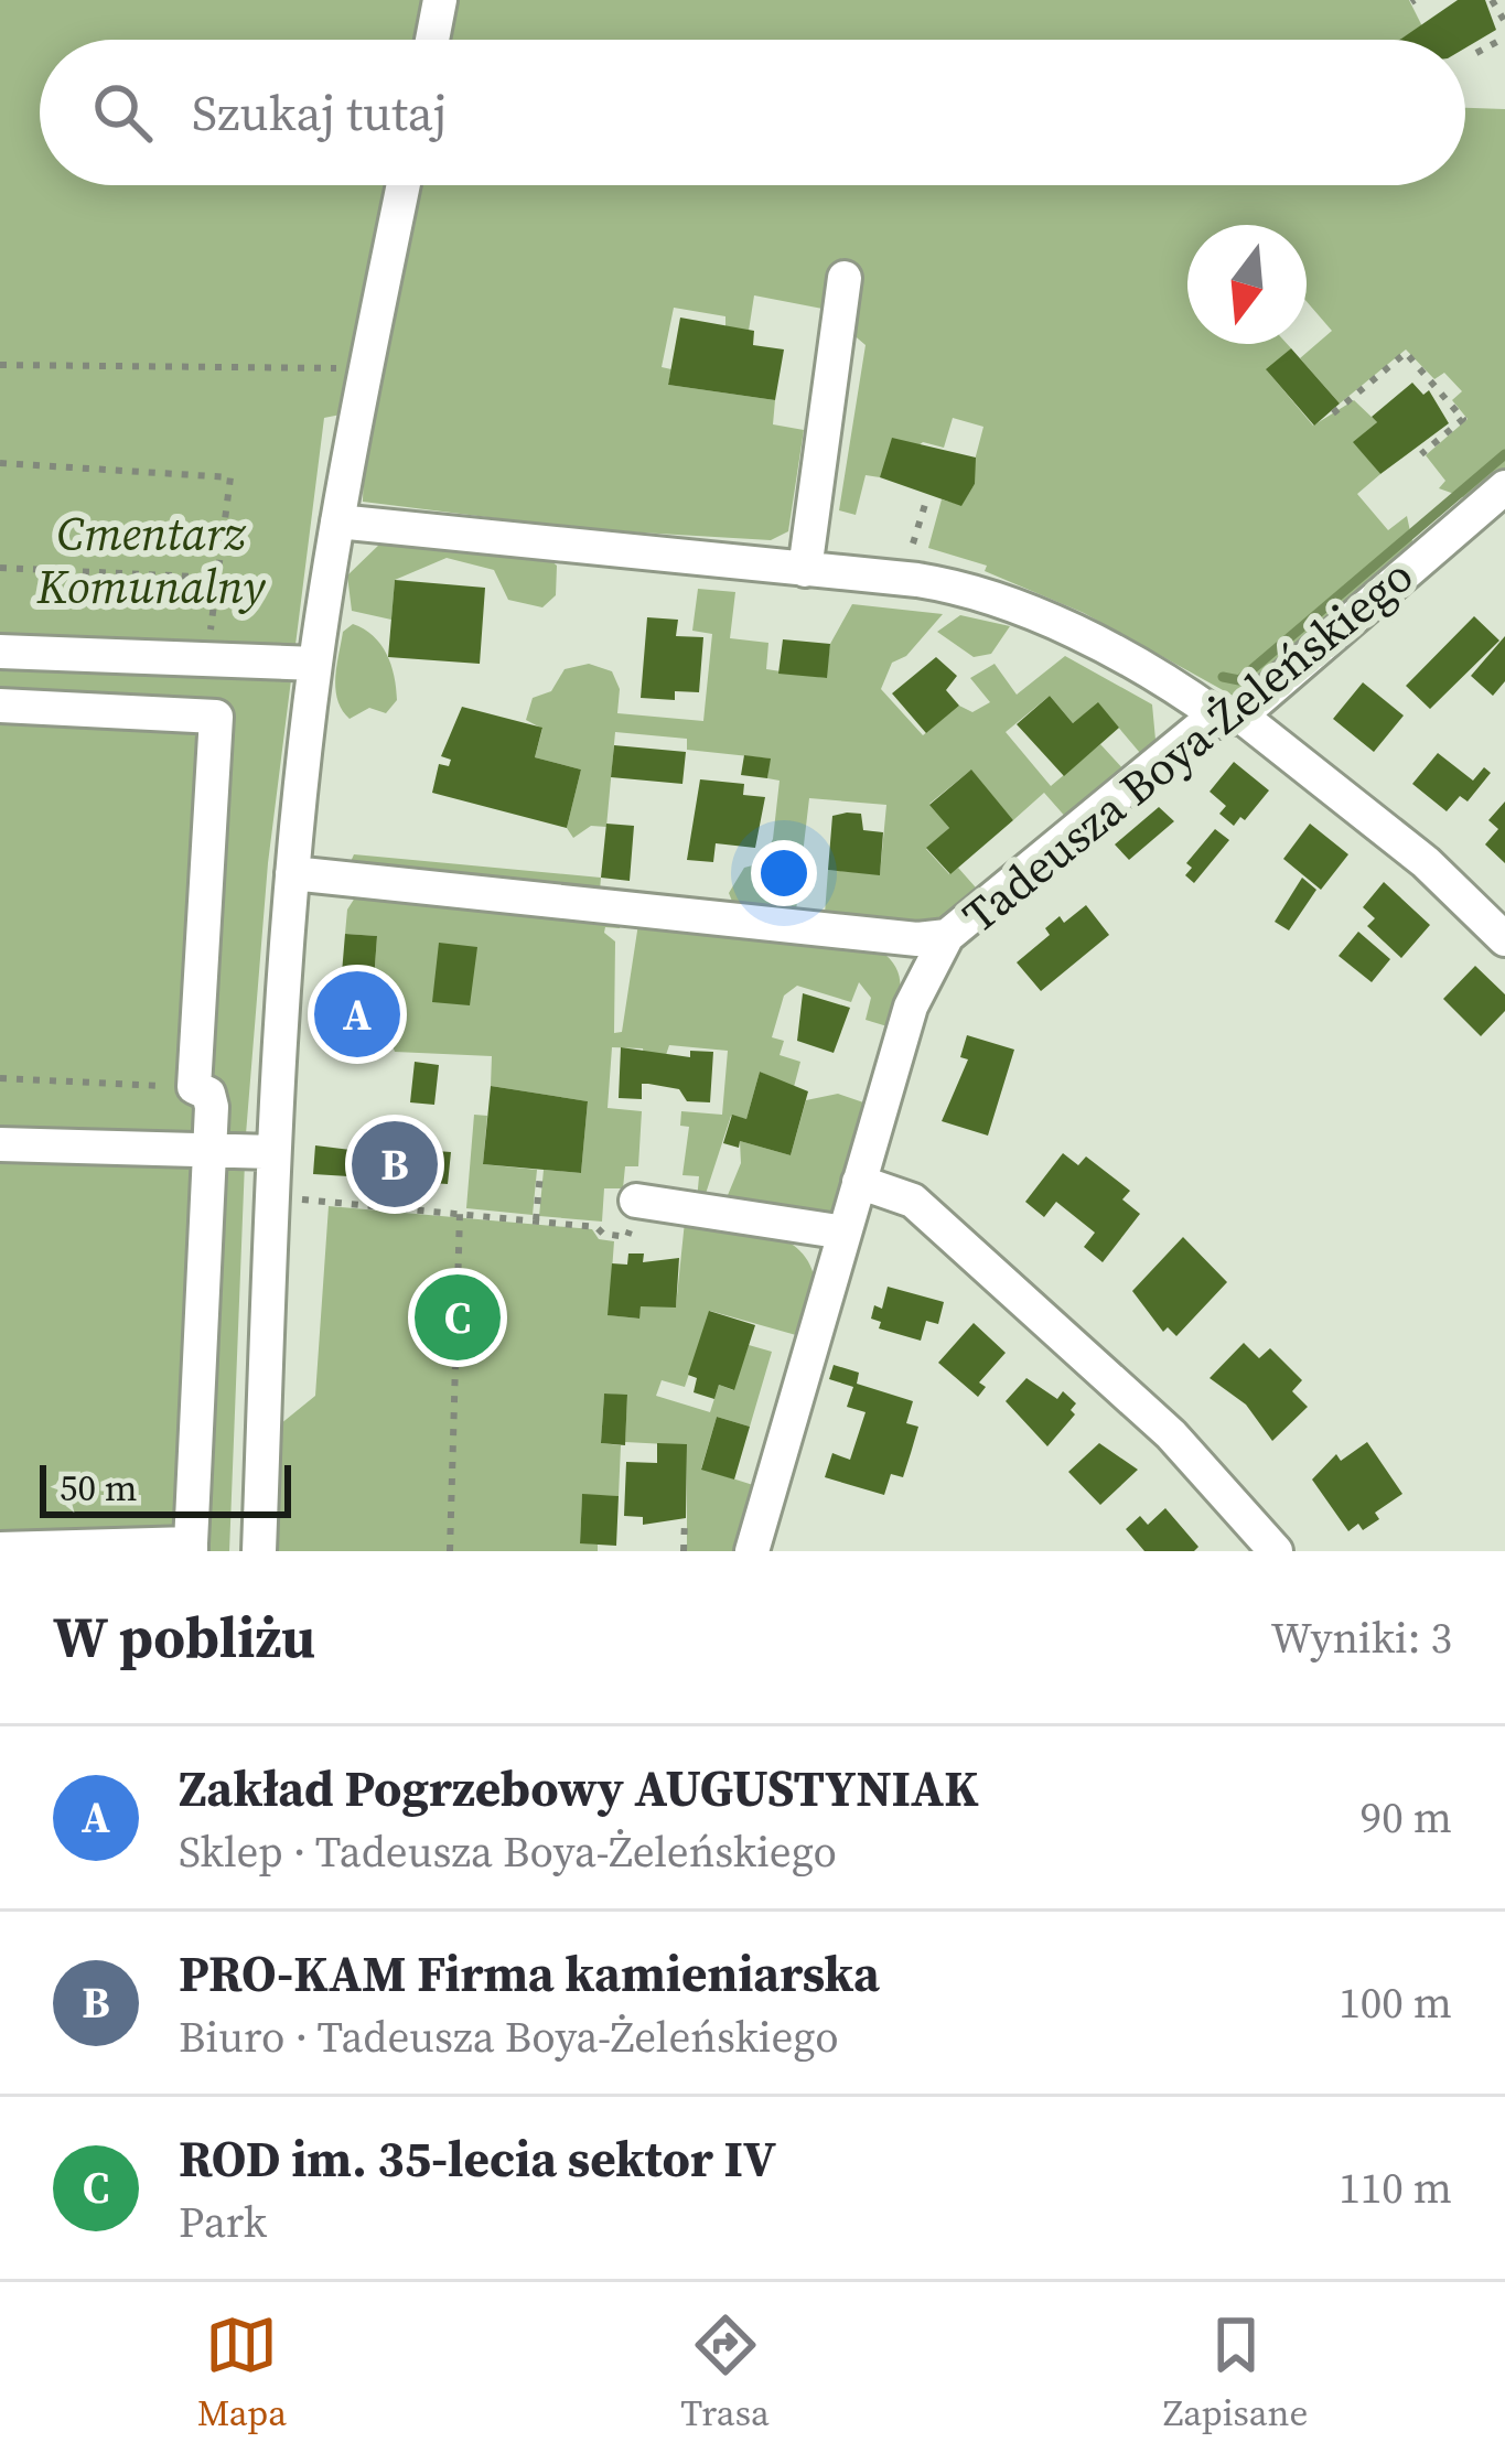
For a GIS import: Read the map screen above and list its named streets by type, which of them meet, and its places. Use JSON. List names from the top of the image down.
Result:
{
  "streets": {
    "street": ["Tadeusza Boya-Żeleńskiego"]
  },
  "parks": ["Cmentarz Komunalny"],
  "scale_bar": "50 m",
  "north": "bottom",
  "page": {
    "search": "Szukaj tutaj",
    "pins": ["A", "B", "C"],
    "scale": "50 m",
    "heading": ["W pobliżu", "Wyniki: 3"],
    "list": [
      {
        "mark": "A",
        "name": "Zakład Pogrzebowy AUGUSTYNIAK",
        "note": "Sklep · Tadeusza Boya-Żeleńskiego",
        "value": "90 m"
      },
      {
        "mark": "B",
        "name": "PRO-KAM Firma kamieniarska",
        "note": "Biuro · Tadeusza Boya-Żeleńskiego",
        "value": "100 m"
      },
      {
        "mark": "C",
        "name": "ROD im. 35-lecia sektor IV",
        "note": "Park",
        "value": "110 m"
      }
    ],
    "nav": ["Mapa", "Trasa", "Zapisane"]
  }
}
